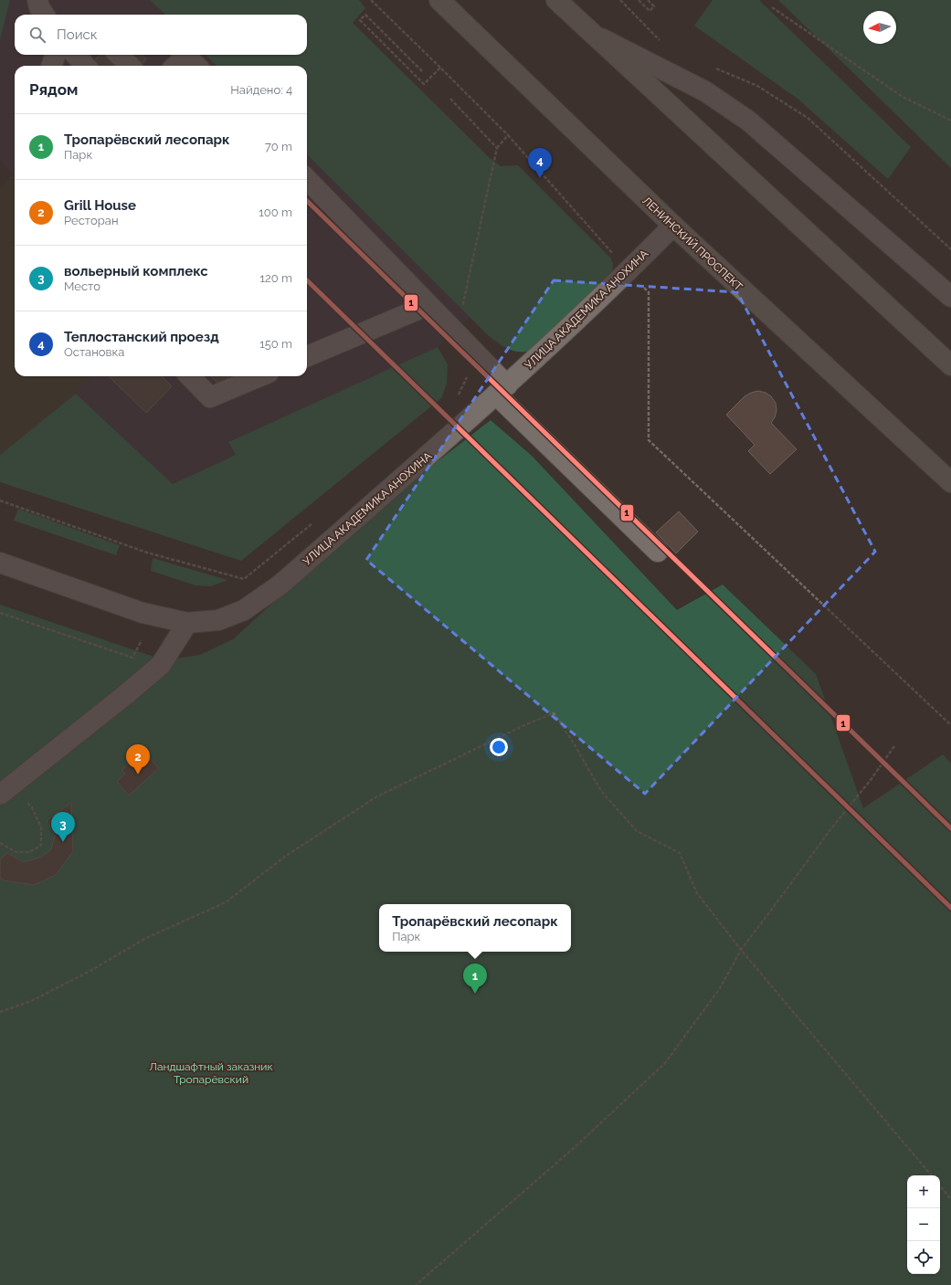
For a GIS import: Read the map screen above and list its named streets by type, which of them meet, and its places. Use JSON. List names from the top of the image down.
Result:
{
  "streets": {
    "main road": ["ЛЕНИНСКИЙ ПРОСПЕКТ"],
    "street": ["УЛИЦА АКАДЕМИКА АНОХИНА"]
  },
  "crossings": [
    ["ЛЕНИНСКИЙ ПРОСПЕКТ", "УЛИЦА АКАДЕМИКА АНОХИНА"]
  ],
  "parks": ["Ландшафтный заказник Тропарёвский"],
  "lines": ["transit line 1"],
  "north": "left",
  "page": {
    "search": "Поиск",
    "heading": ["Рядом", "Найдено: 4"],
    "list": [
      {
        "mark": "1",
        "name": "Тропарёвский лесопарк",
        "note": "Парк",
        "value": "70 m"
      },
      {
        "mark": "2",
        "name": "Grill House",
        "note": "Ресторан",
        "value": "100 m"
      },
      {
        "mark": "3",
        "name": "вольерный комплекс",
        "note": "Место",
        "value": "120 m"
      },
      {
        "mark": "4",
        "name": "Теплостанский проезд",
        "note": "Остановка",
        "value": "150 m"
      }
    ],
    "pins": [
      "4",
      "2",
      "3",
      "1"
    ],
    "popup": ["Тропарёвский лесопарк", "Парк"],
    "map_buttons": ["+", "−"]
  }
}
